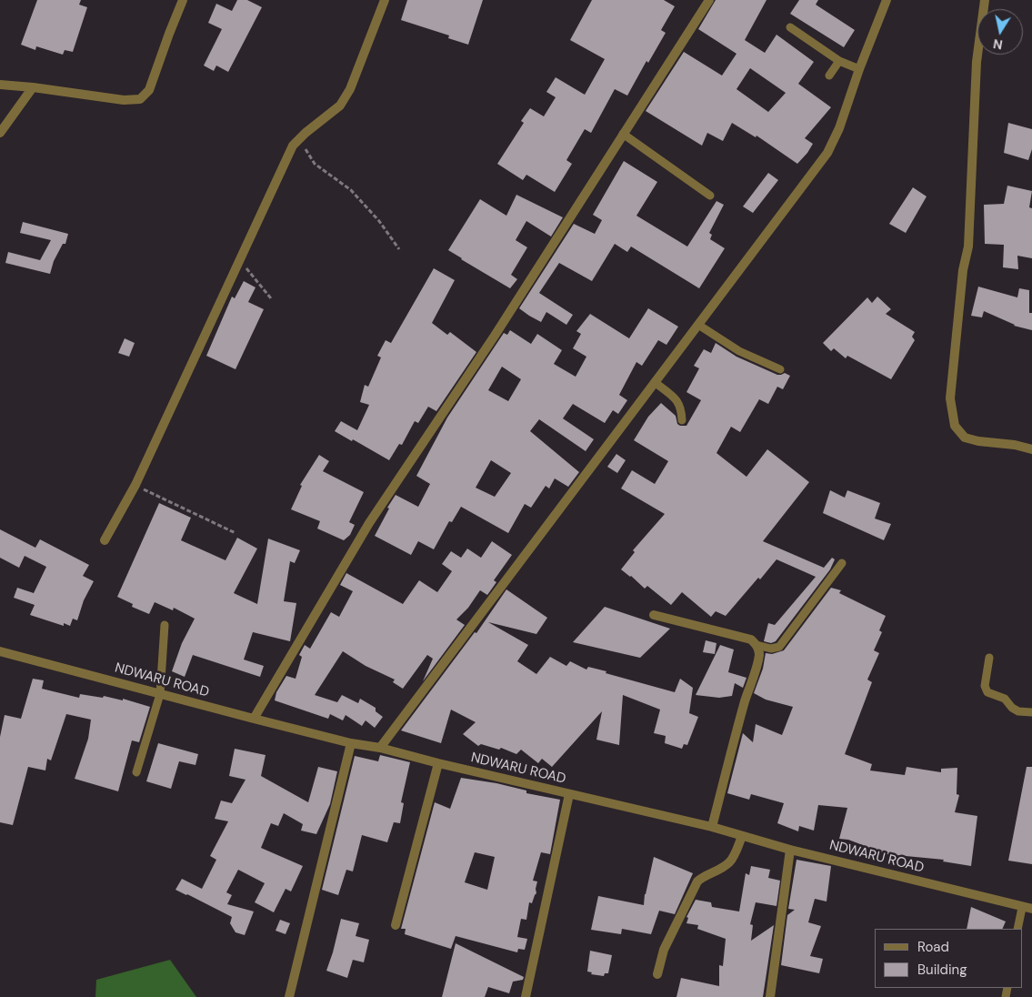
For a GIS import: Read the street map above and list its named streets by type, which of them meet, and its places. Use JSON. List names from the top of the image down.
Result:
{
  "streets": {
    "street": ["NDWARU ROAD"]
  },
  "legend": ["Road", "Building"],
  "north": "bottom"
}
